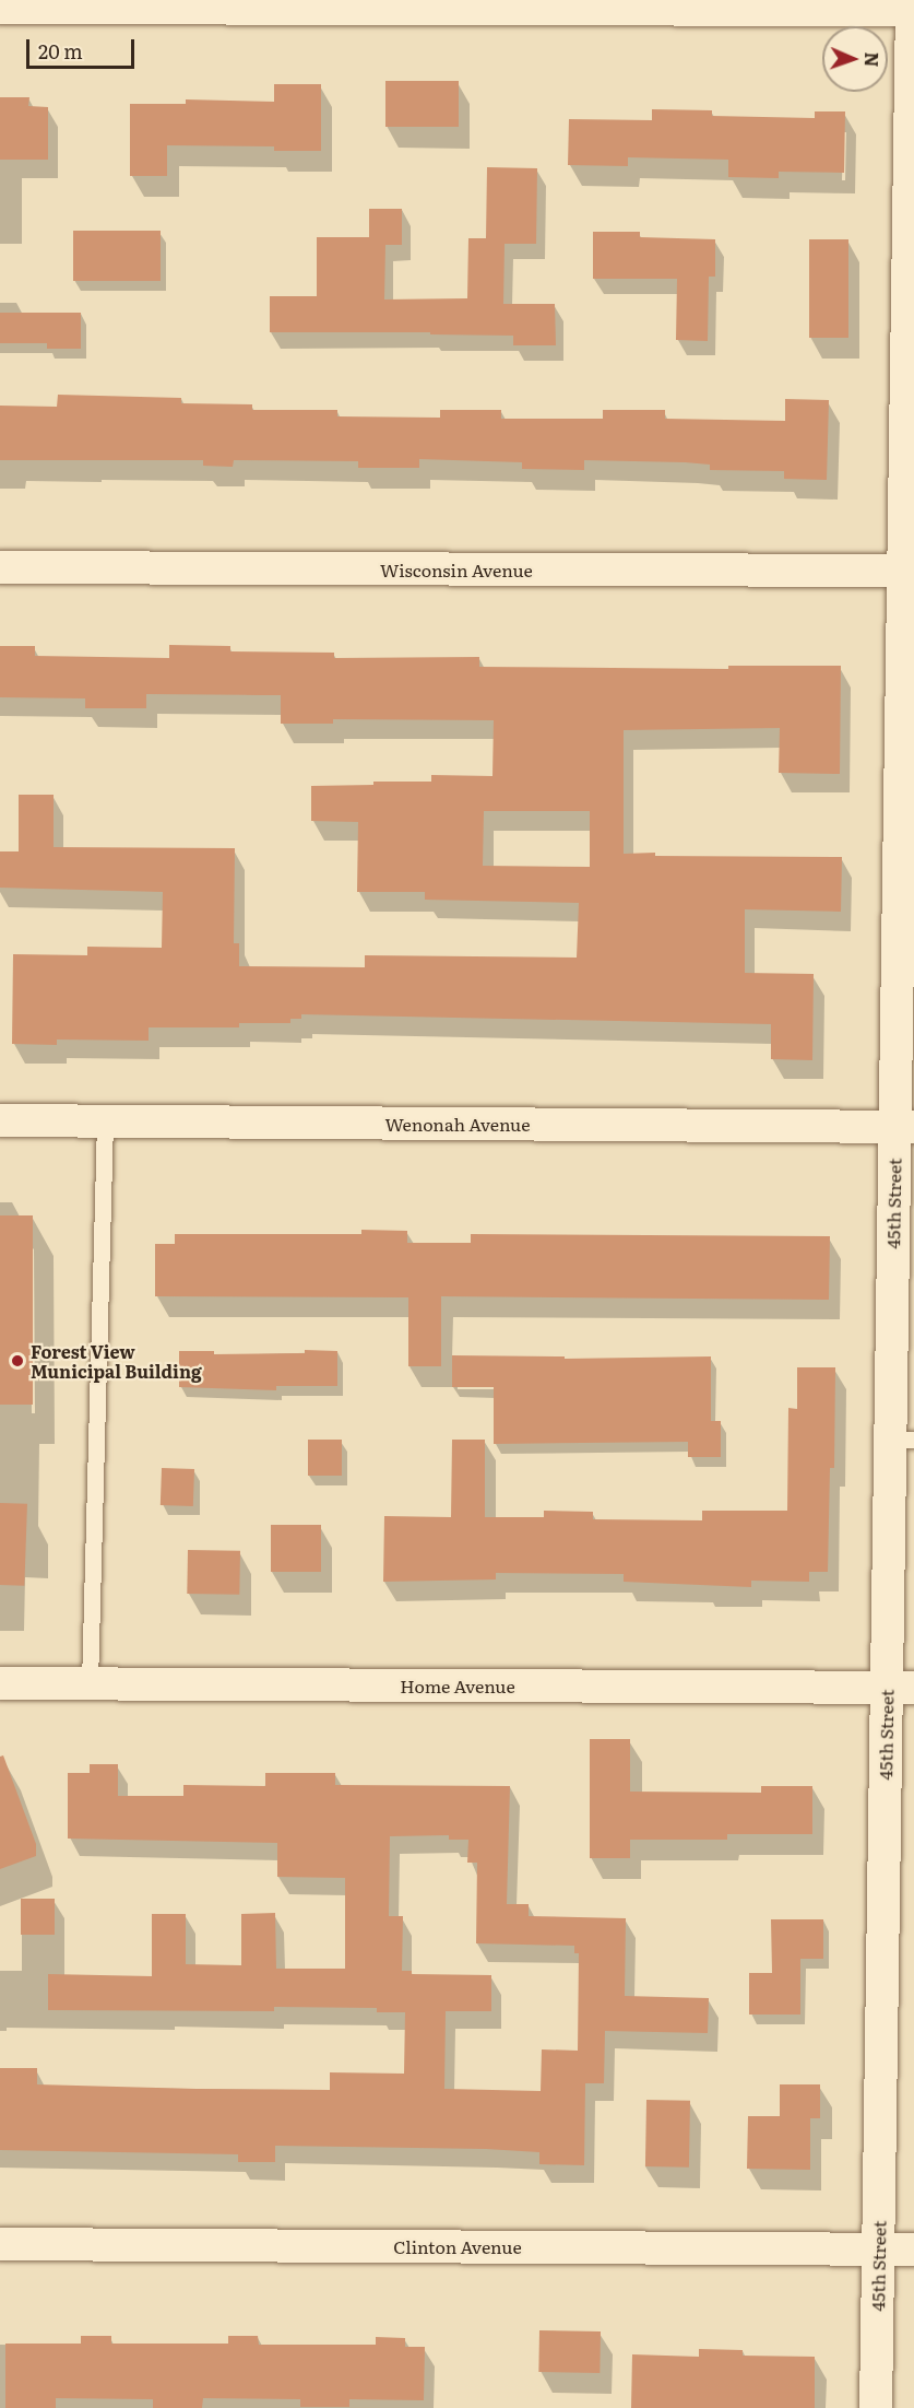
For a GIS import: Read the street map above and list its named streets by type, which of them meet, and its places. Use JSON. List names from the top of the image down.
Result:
{
  "streets": {
    "street": [
      "Wisconsin Avenue",
      "Wenonah Avenue",
      "45th Street",
      "Home Avenue",
      "Clinton Avenue"
    ]
  },
  "crossings": [
    ["Wisconsin Avenue", "45th Street"],
    ["Wenonah Avenue", "45th Street"],
    ["45th Street", "Home Avenue"],
    ["45th Street", "Clinton Avenue"]
  ],
  "places": ["Forest View Municipal Building"],
  "scale_bar": "20 m",
  "north": "right"
}
